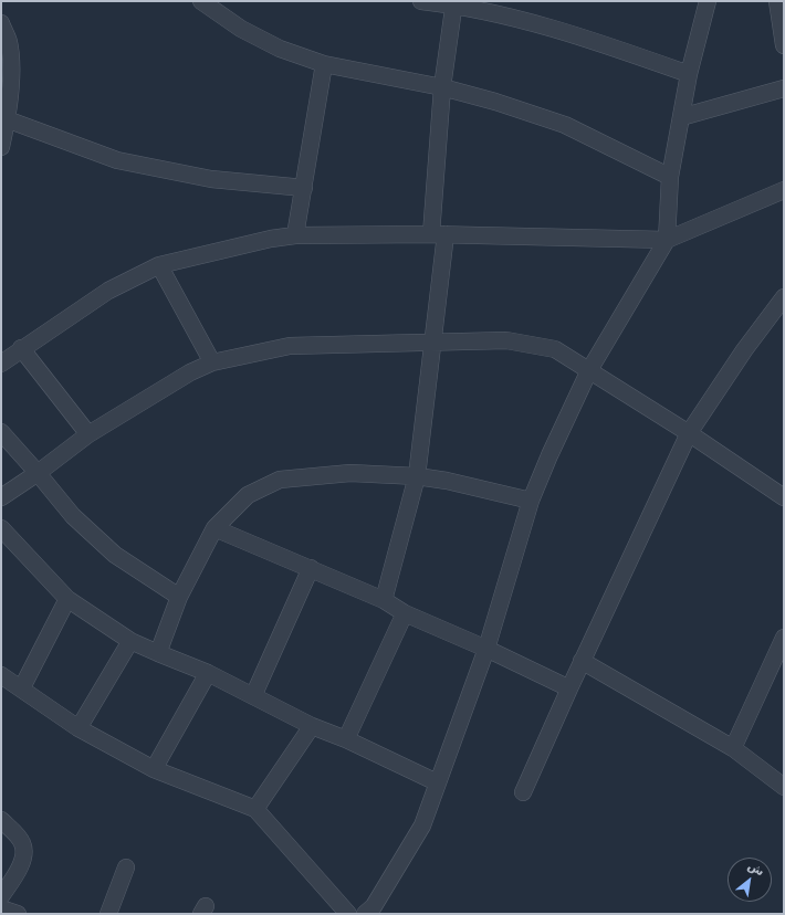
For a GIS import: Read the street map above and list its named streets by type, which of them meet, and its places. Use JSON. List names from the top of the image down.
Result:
{
  "north": "top right"
}
